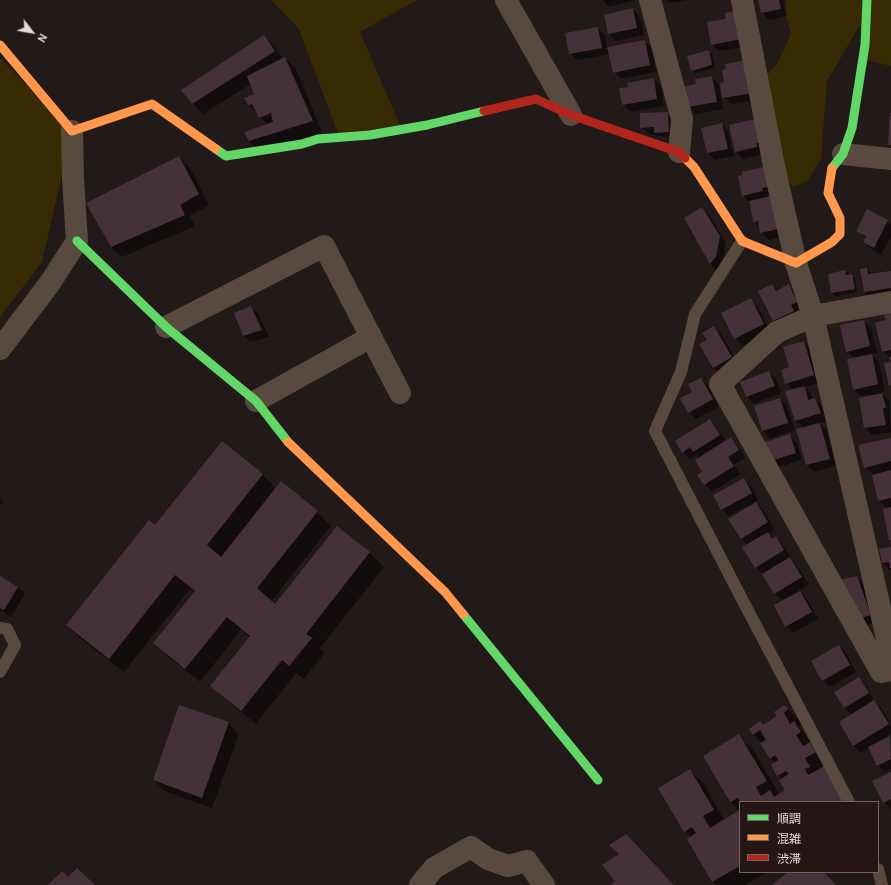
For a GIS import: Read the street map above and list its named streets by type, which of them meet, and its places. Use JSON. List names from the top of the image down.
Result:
{
  "legend": ["順調", "混雑", "渋滞"],
  "north": "bottom right"
}
